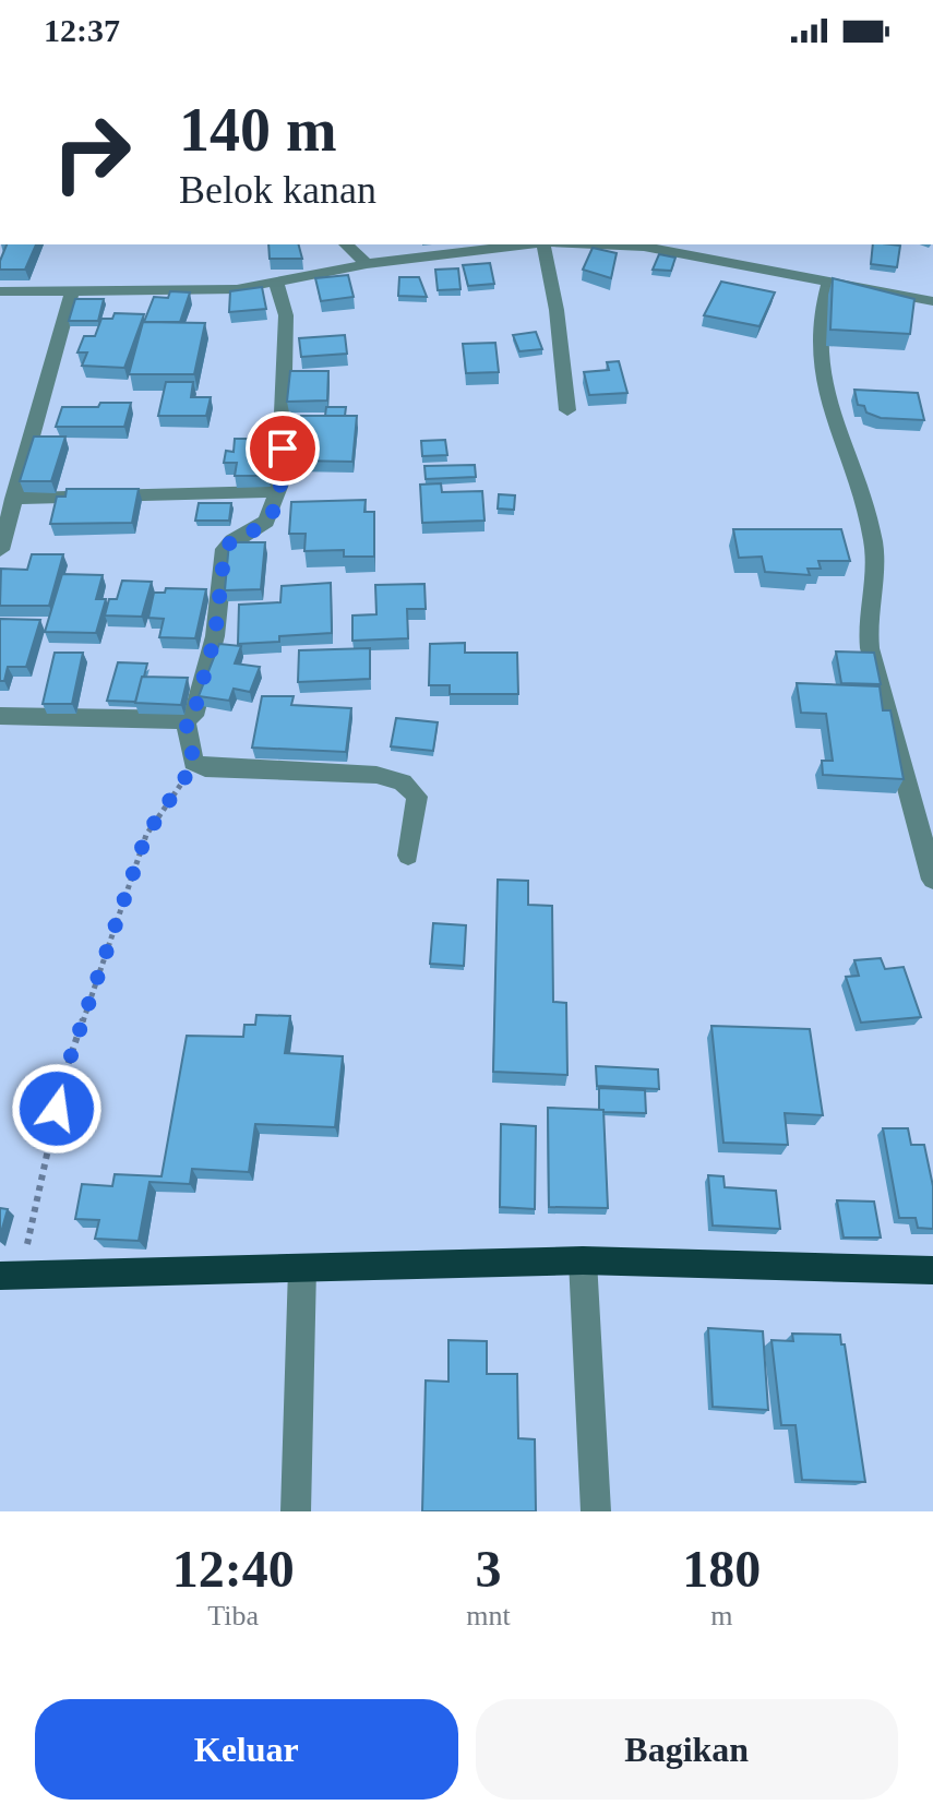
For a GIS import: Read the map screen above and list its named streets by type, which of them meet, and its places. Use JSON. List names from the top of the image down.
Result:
{
  "page": {
    "status": "12:37",
    "turn": ["140 m", "Belok kanan"],
    "eta": [
      "12:40",
      "Tiba",
      "3",
      "mnt",
      "180",
      "m"
    ],
    "buttons": ["Keluar", "Bagikan"]
  }
}
